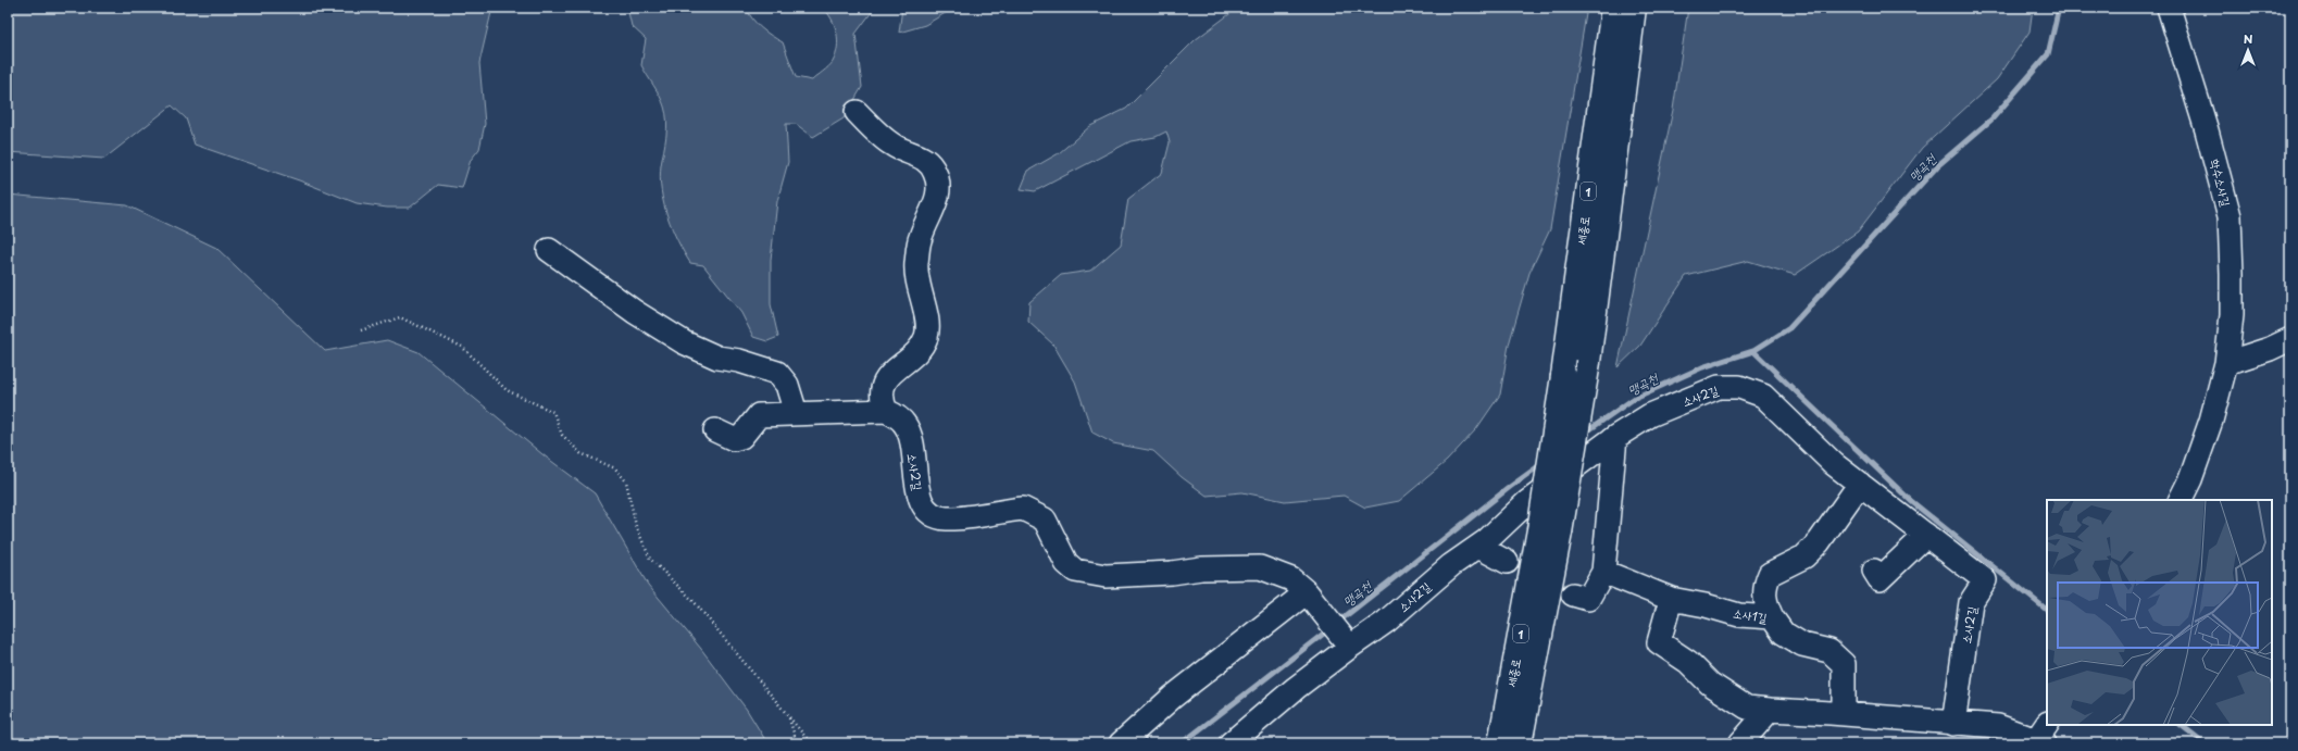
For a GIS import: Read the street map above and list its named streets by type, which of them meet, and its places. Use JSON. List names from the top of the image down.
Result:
{
  "streets": {
    "main road": ["1", "세종로"],
    "street": ["학수소사길", "소사2길", "소사1길"]
  },
  "water": ["맹곡천"],
  "north": "top"
}
